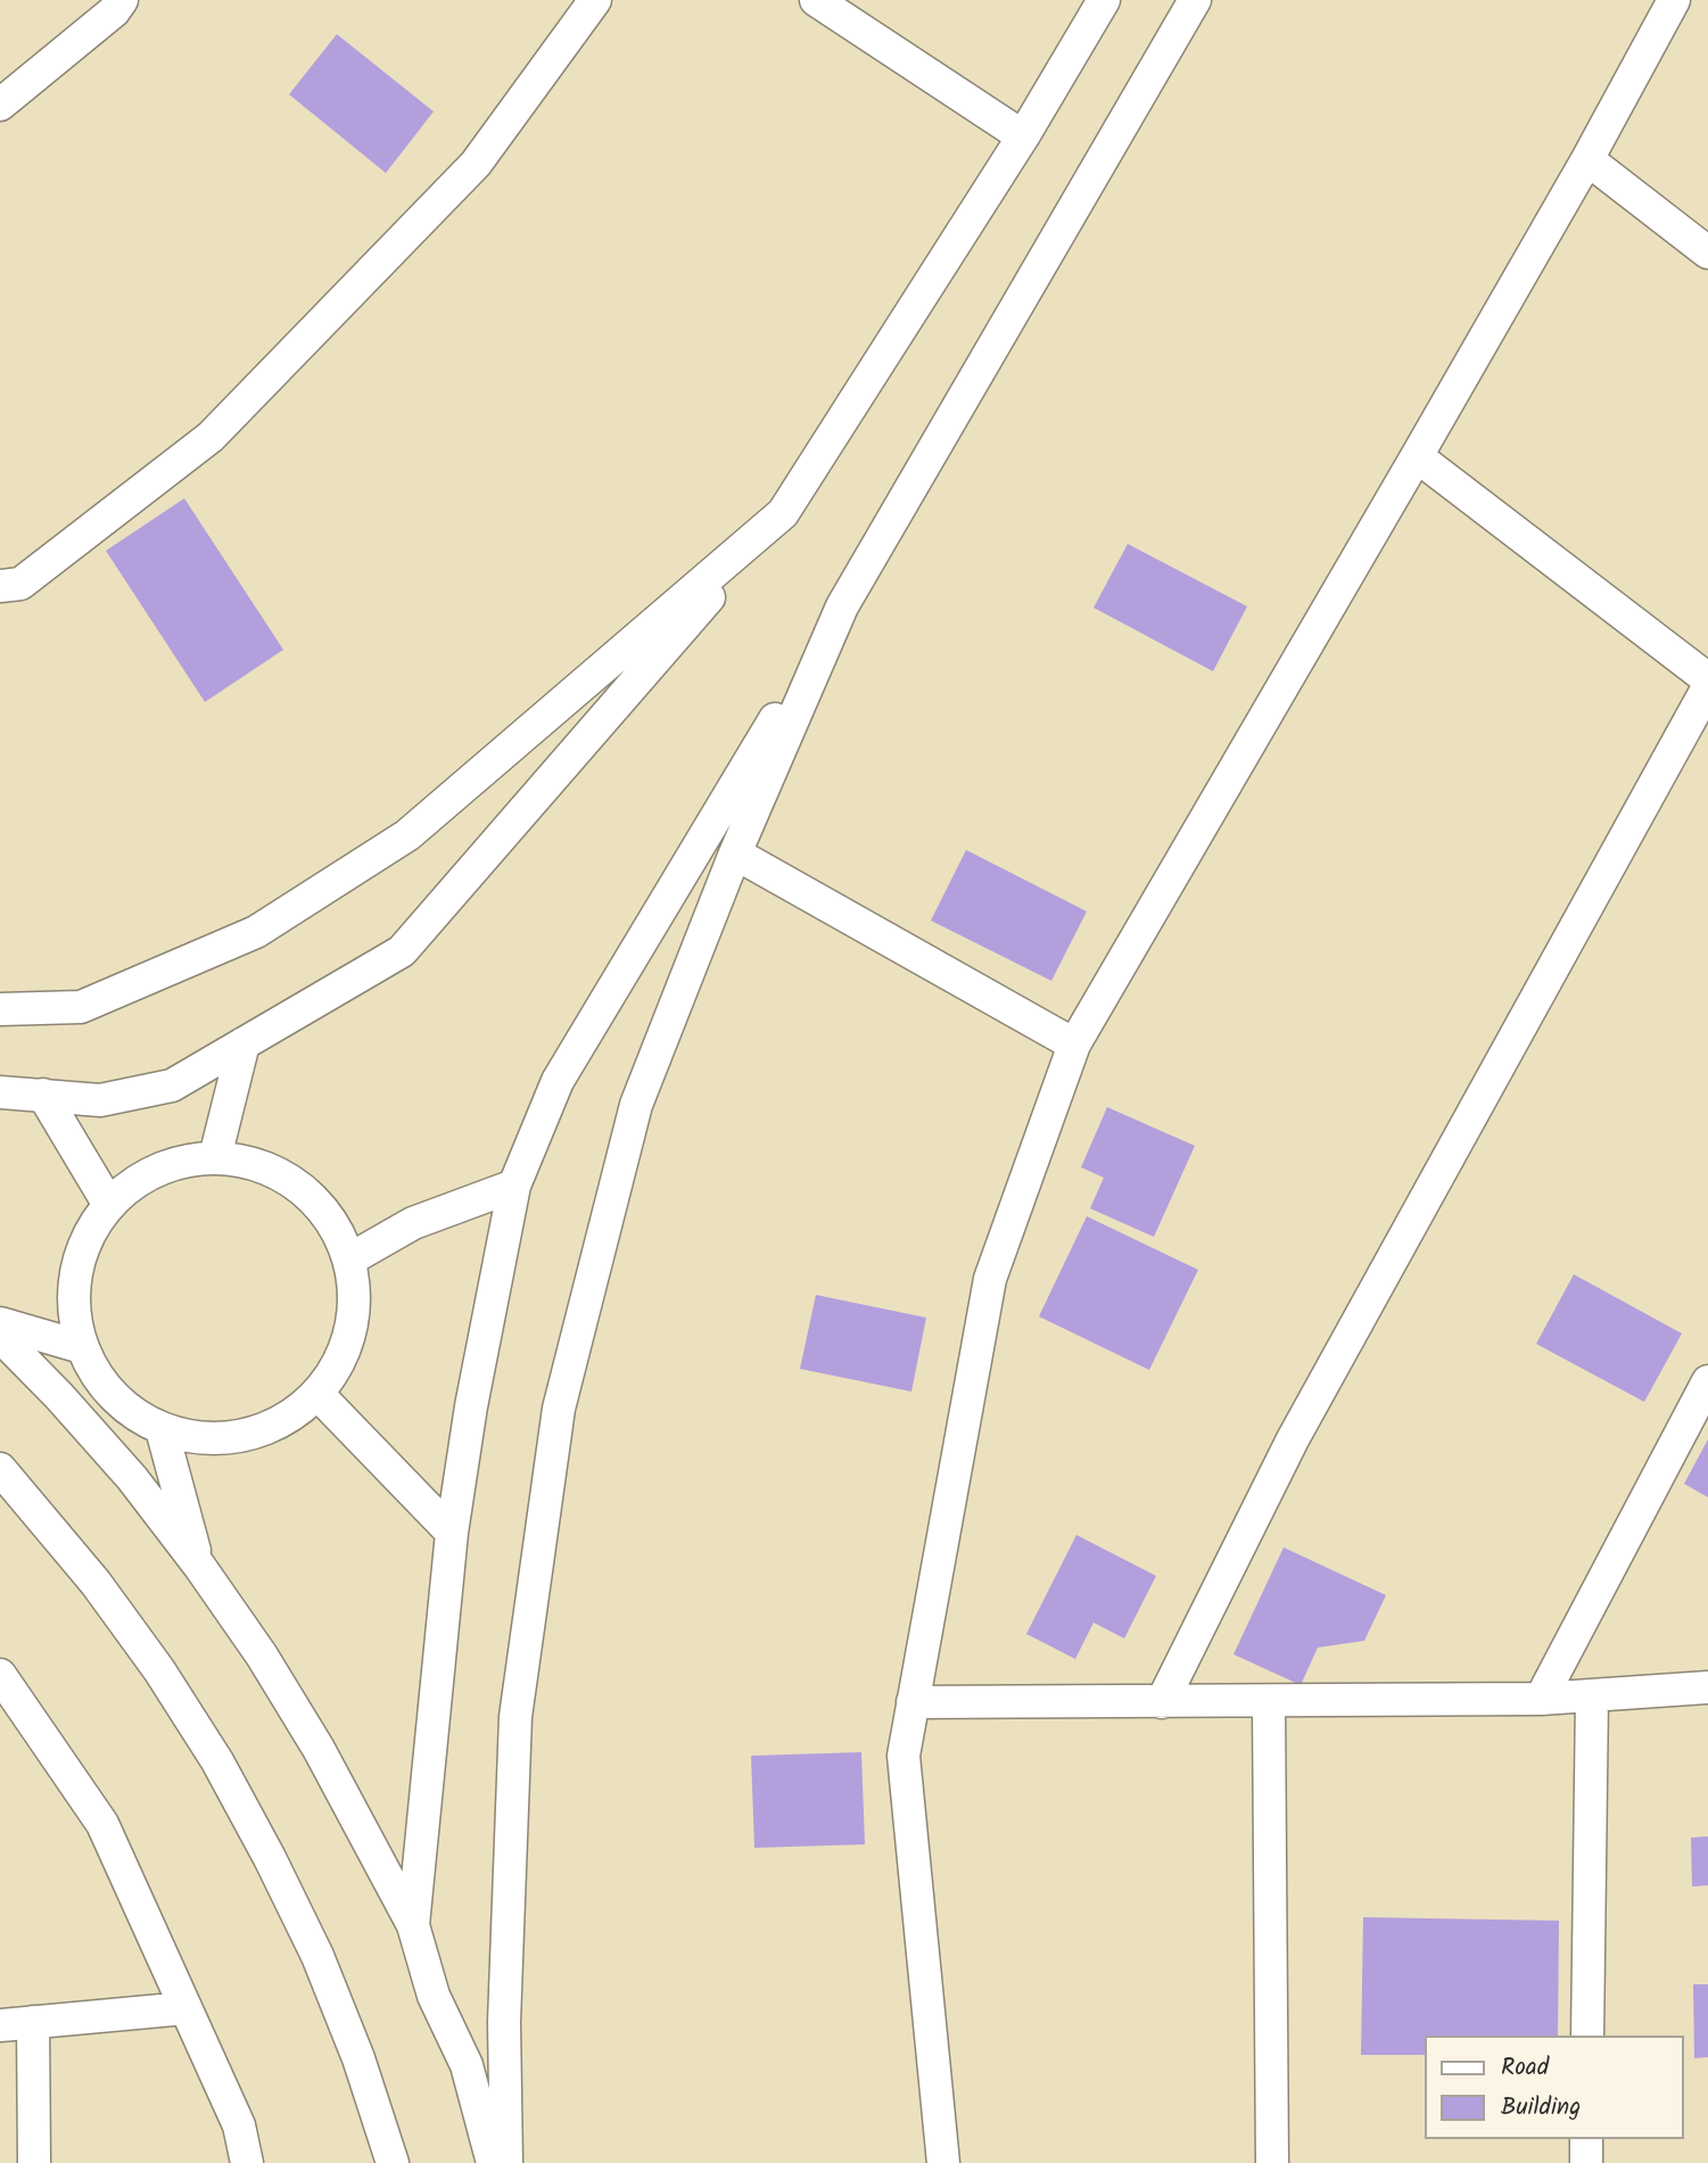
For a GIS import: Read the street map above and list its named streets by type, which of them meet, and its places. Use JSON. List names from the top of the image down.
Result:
{
  "legend": ["Road", "Building"]
}
